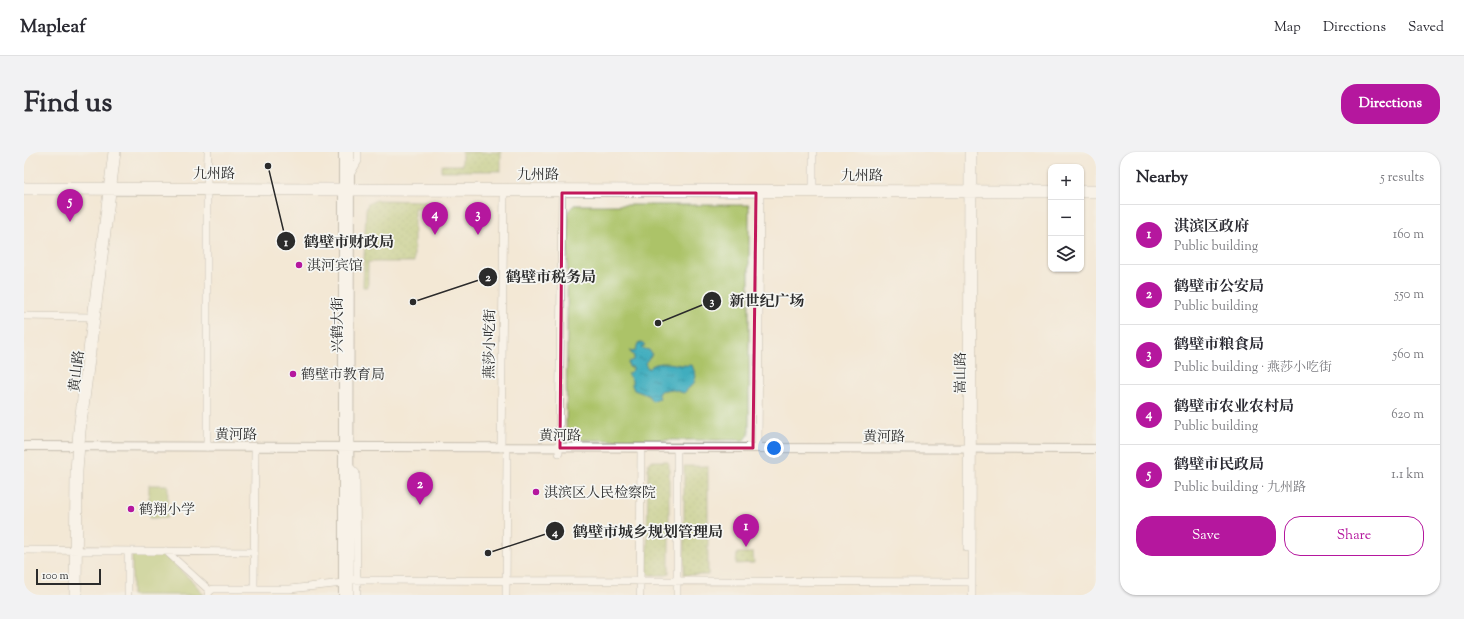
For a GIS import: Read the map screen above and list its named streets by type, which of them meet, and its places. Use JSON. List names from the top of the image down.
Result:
{
  "streets": {
    "main road": ["兴鹤大街", "黄河路"],
    "street": [
      "九州路",
      "燕莎小吃街",
      "黄山路",
      "嵩山路"
    ]
  },
  "crossings": [
    ["九州路", "兴鹤大街"],
    ["九州路", "燕莎小吃街"],
    ["九州路", "黄山路"],
    ["九州路", "嵩山路"],
    ["兴鹤大街", "黄河路"],
    ["燕莎小吃街", "黄河路"],
    ["黄山路", "黄河路"],
    ["嵩山路", "黄河路"]
  ],
  "places": [
    "鹤壁市财政局",
    "淇河宾馆",
    "鹤壁市税务局",
    "新世纪广场",
    "鹤壁市教育局",
    "淇滨区人民检察院",
    "鹤翔小学",
    "鹤壁市城乡规划管理局"
  ],
  "scale_bar": "100 m",
  "page": {
    "header": "Mapleaf",
    "nav": ["Map", "Directions", "Saved"],
    "title": "Find us",
    "buttons": [
      "Directions",
      ["Save", "Share"]
    ],
    "heading": ["Nearby", "5 results"],
    "map_buttons": ["+", "−"],
    "pins": [
      "5",
      "3",
      "4",
      "2",
      "1"
    ],
    "list": [
      {
        "mark": "1",
        "name": "淇滨区政府",
        "note": "Public building",
        "value": "160 m"
      },
      {
        "mark": "2",
        "name": "鹤壁市公安局",
        "note": "Public building",
        "value": "550 m"
      },
      {
        "mark": "3",
        "name": "鹤壁市粮食局",
        "note": "Public building · 燕莎小吃街",
        "value": "560 m"
      },
      {
        "mark": "4",
        "name": "鹤壁市农业农村局",
        "note": "Public building",
        "value": "620 m"
      },
      {
        "mark": "5",
        "name": "鹤壁市民政局",
        "note": "Public building · 九州路",
        "value": "1.1 km"
      }
    ],
    "scale": "100 m"
  }
}
